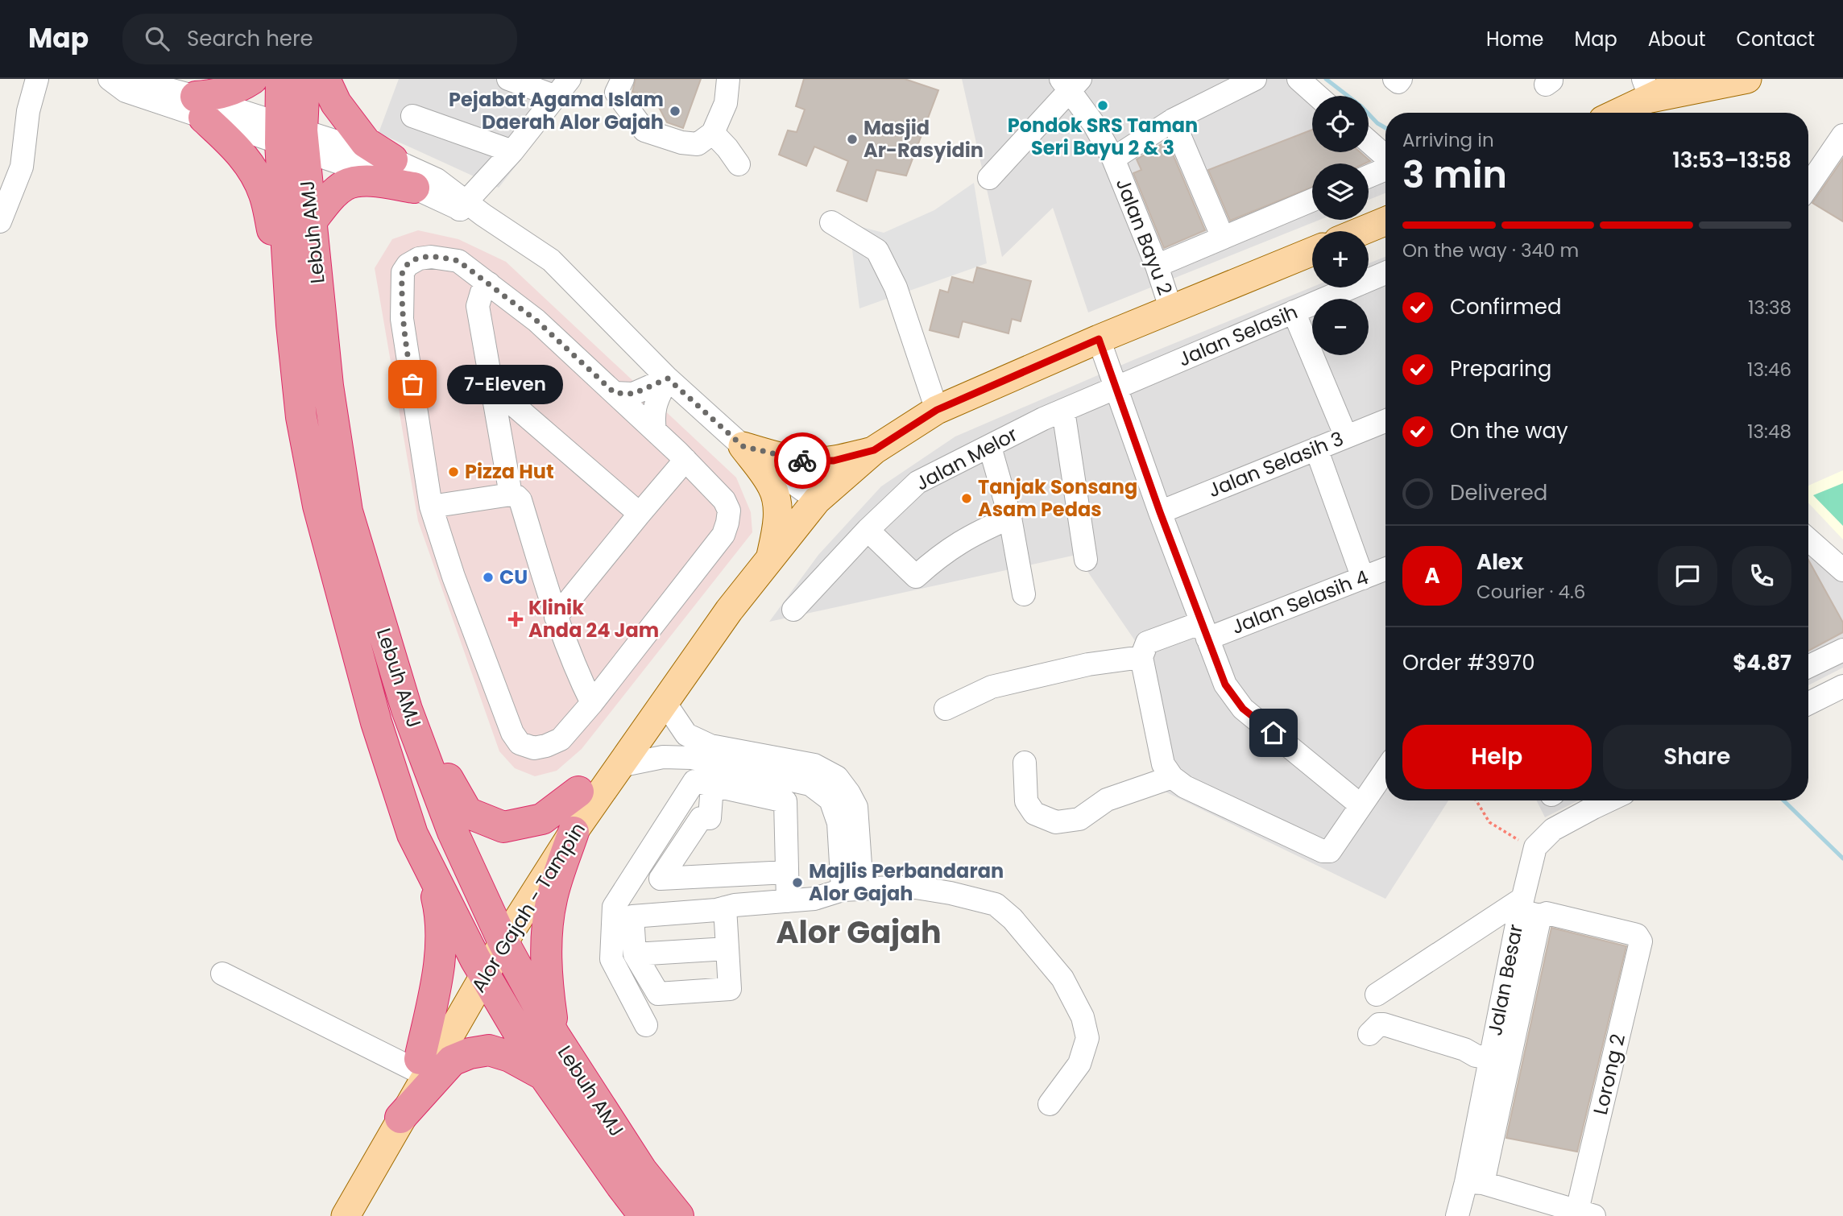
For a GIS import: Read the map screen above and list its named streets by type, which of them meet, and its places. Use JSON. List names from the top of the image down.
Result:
{
  "streets": {
    "highway": ["Lebuh AMJ"],
    "main road": ["Alor Gajah - Tampin"],
    "street": [
      "Jalan Bayu 2",
      "Jalan Selasih",
      "Jalan Melor",
      "Jalan Selasih 3",
      "Jalan Selasih 4",
      "Jalan Besar",
      "Lorong 2"
    ]
  },
  "crossings": [
    ["Lebuh AMJ", "Alor Gajah - Tampin"],
    ["Jalan Bayu 2", "Alor Gajah - Tampin"],
    ["Jalan Selasih", "Jalan Melor"],
    ["Jalan Besar", "Lorong 2"]
  ],
  "districts": ["Alor Gajah"],
  "places": {
    "other": [
      "Pondok SRS Taman Seri Bayu 2 & 3",
      "Pejabat Agama Islam Daerah Alor Gajah",
      "Masjid Ar-Rasyidin",
      "7-Eleven",
      "Pizza Hut",
      "Tanjak Sonsang Asam Pedas",
      "CU",
      "Majlis Perbandaran Alor Gajah"
    ],
    "health": ["Klinik Anda 24 Jam"]
  },
  "page": {
    "header": "Map",
    "search": "Search here",
    "nav": [
      "Home",
      "Map",
      "About",
      "Contact"
    ],
    "map_buttons": ["+", "−"],
    "heading": ["3 min", "Arriving in", "13:53–13:58"],
    "panel": [
      "Alex",
      "Courier · 4.6",
      "Order #3970",
      "$4.87"
    ],
    "bar": "On the way · 340 m",
    "list": [
      ["Confirmed", "13:38"],
      ["Preparing", "13:46"],
      ["On the way", "13:48"],
      "Delivered"
    ],
    "bubble": "7-Eleven",
    "round": "A",
    "buttons": ["Help", "Share"]
  }
}
